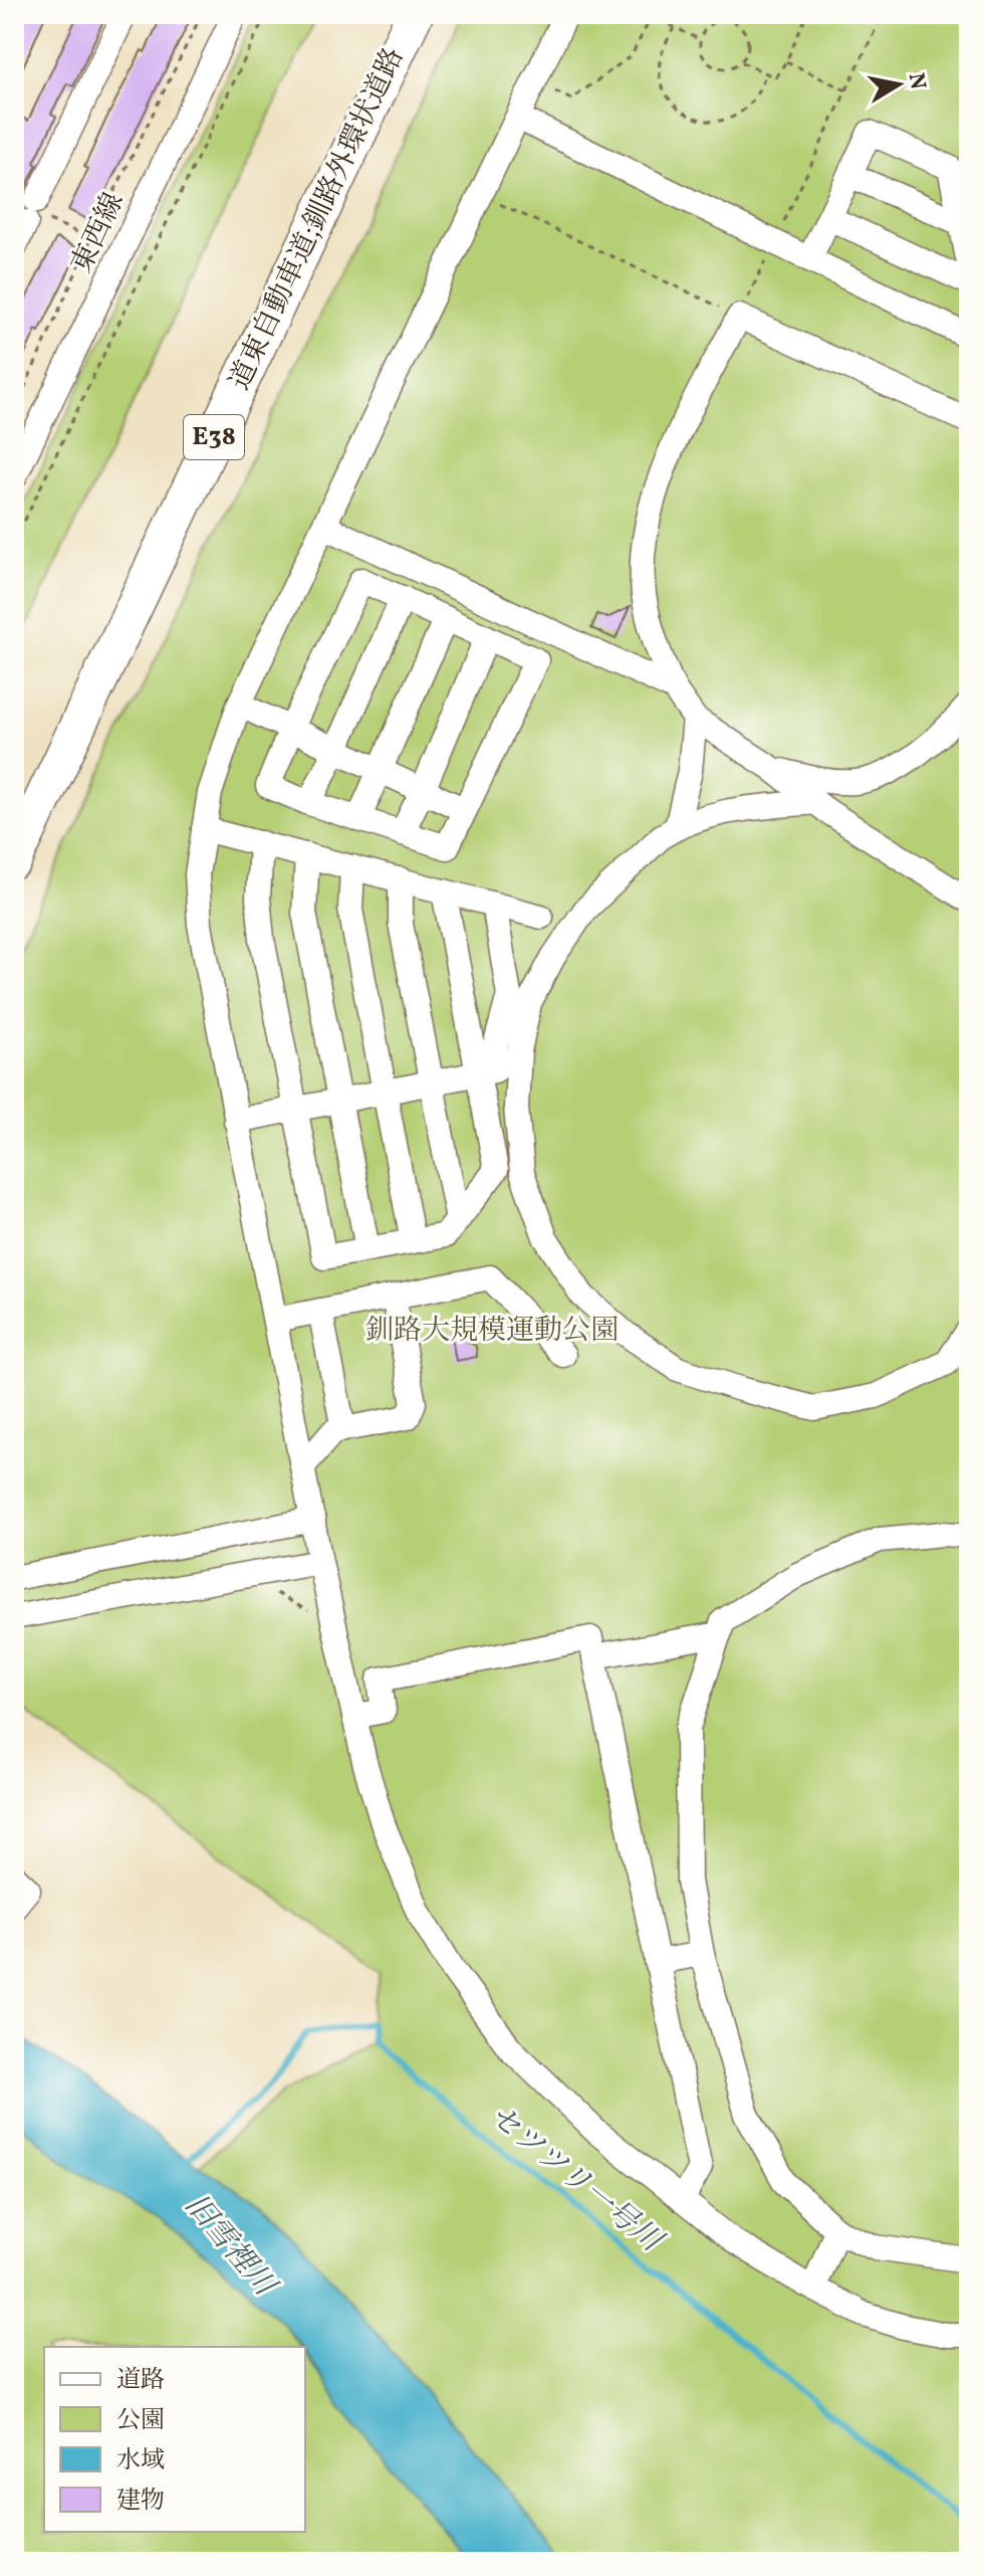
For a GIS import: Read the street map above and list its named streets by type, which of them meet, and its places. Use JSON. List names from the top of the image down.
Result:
{
  "streets": {
    "highway": ["道東自動車道;釧路外環状道路", "E38"],
    "street": ["東西線"]
  },
  "water": ["セツツリ一号川", "旧雪裡川"],
  "parks": ["釧路大規模運動公園"],
  "legend": [
    "道路",
    "公園",
    "水域",
    "建物"
  ],
  "north": "right"
}
